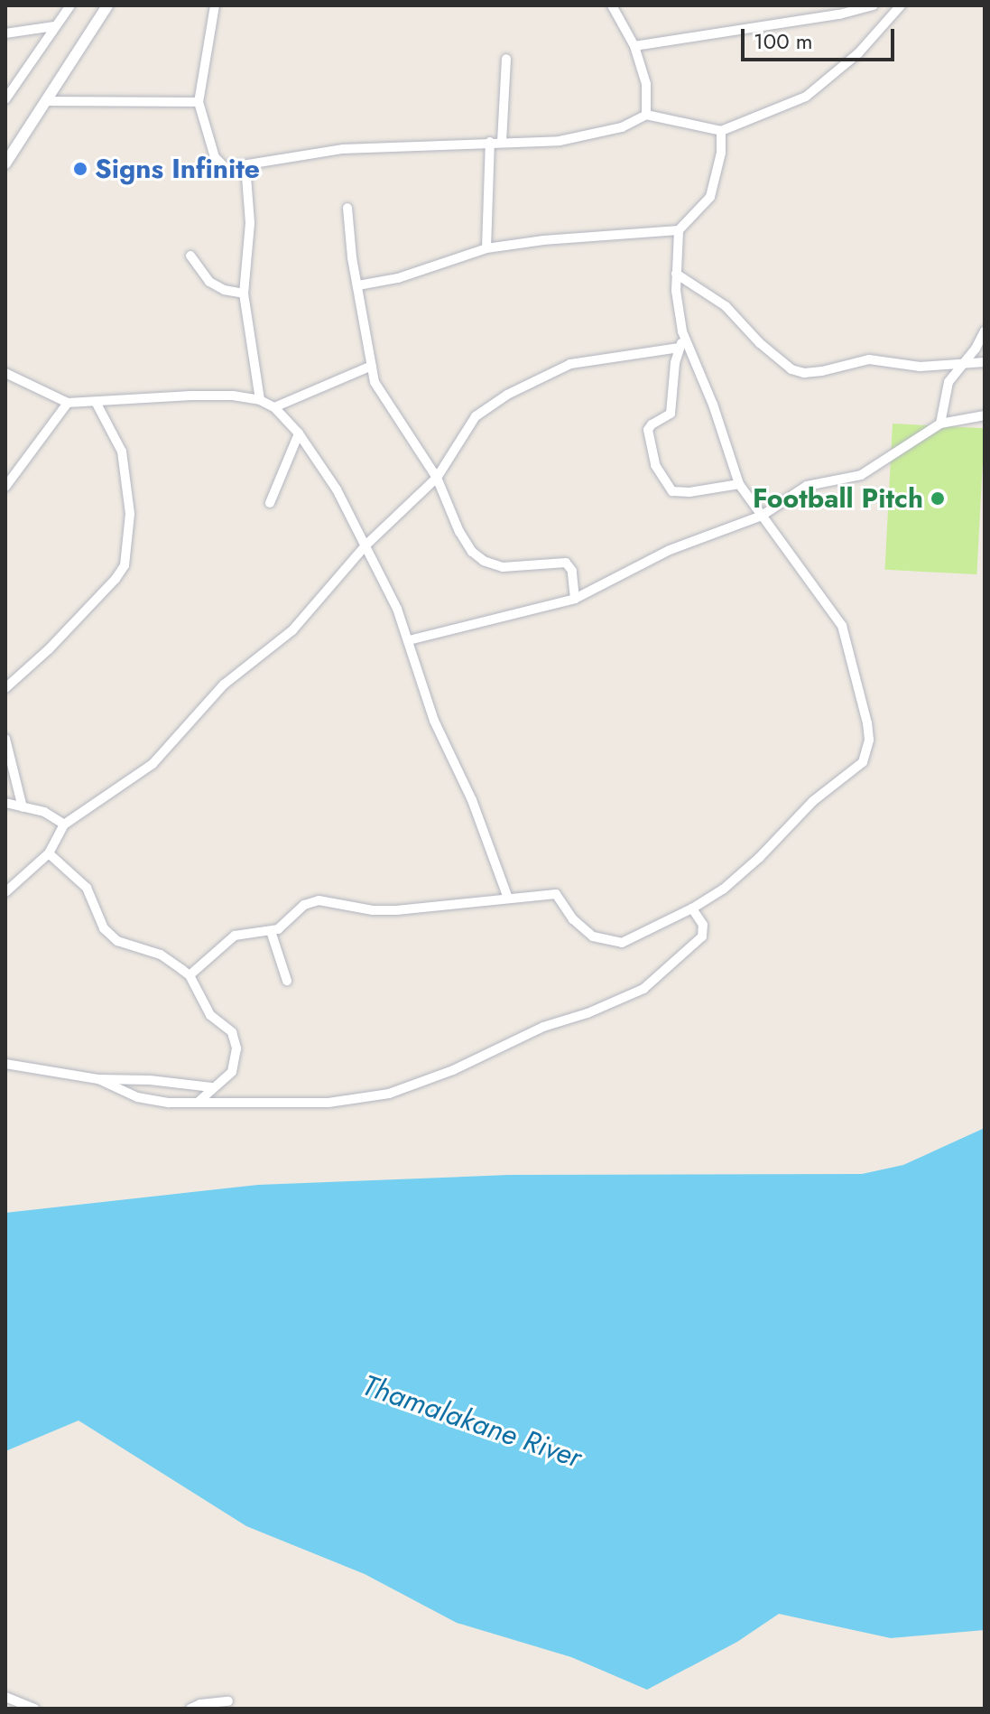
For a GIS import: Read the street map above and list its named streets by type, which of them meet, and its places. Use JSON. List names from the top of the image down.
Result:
{
  "water": ["Thamalakane River"],
  "places": ["Signs Infinite", "Football Pitch"],
  "scale_bar": "100 m"
}
